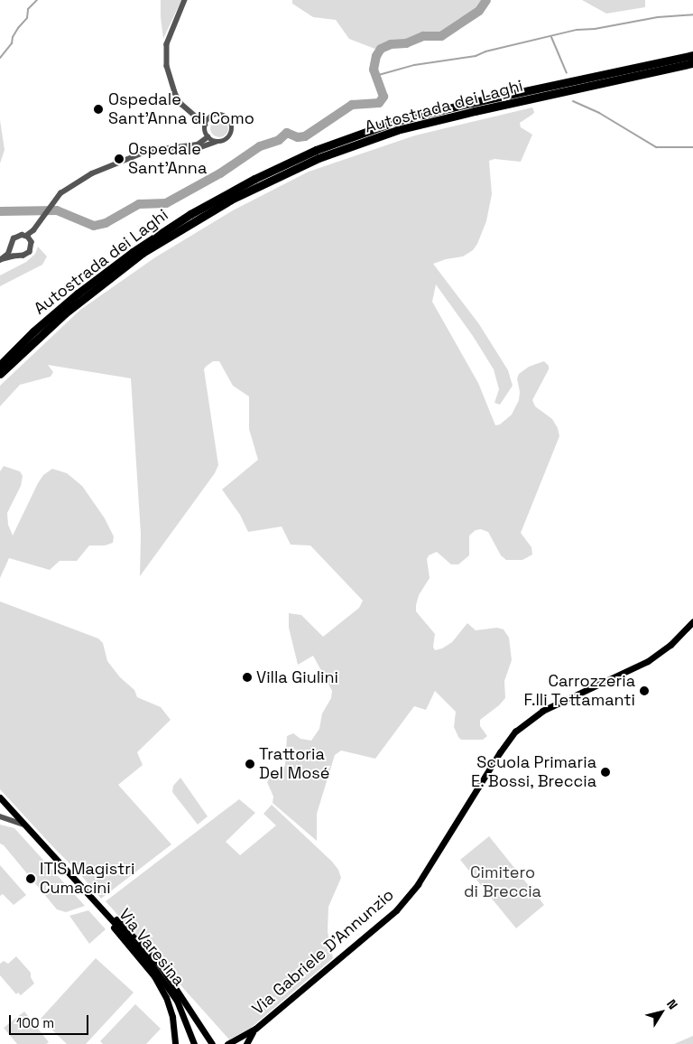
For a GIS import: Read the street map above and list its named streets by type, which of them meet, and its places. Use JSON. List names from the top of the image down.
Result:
{
  "streets": {
    "highway": ["Autostrada dei Laghi"],
    "main road": ["Via Varesina", "Via Gabriele D'Annunzio"]
  },
  "parks": ["Cimitero di Breccia"],
  "places": [
    "Ospedale Sant'Anna di Como",
    "Ospedale Sant'Anna",
    "Villa Giulini",
    "Carrozzeria F.lli Tettamanti",
    "Trattoria Del Mosé",
    "Scuola Primaria E. Bossi, Breccia",
    "ITIS Magistri Cumacini"
  ],
  "scale_bar": "100 m",
  "north": "top right"
}
